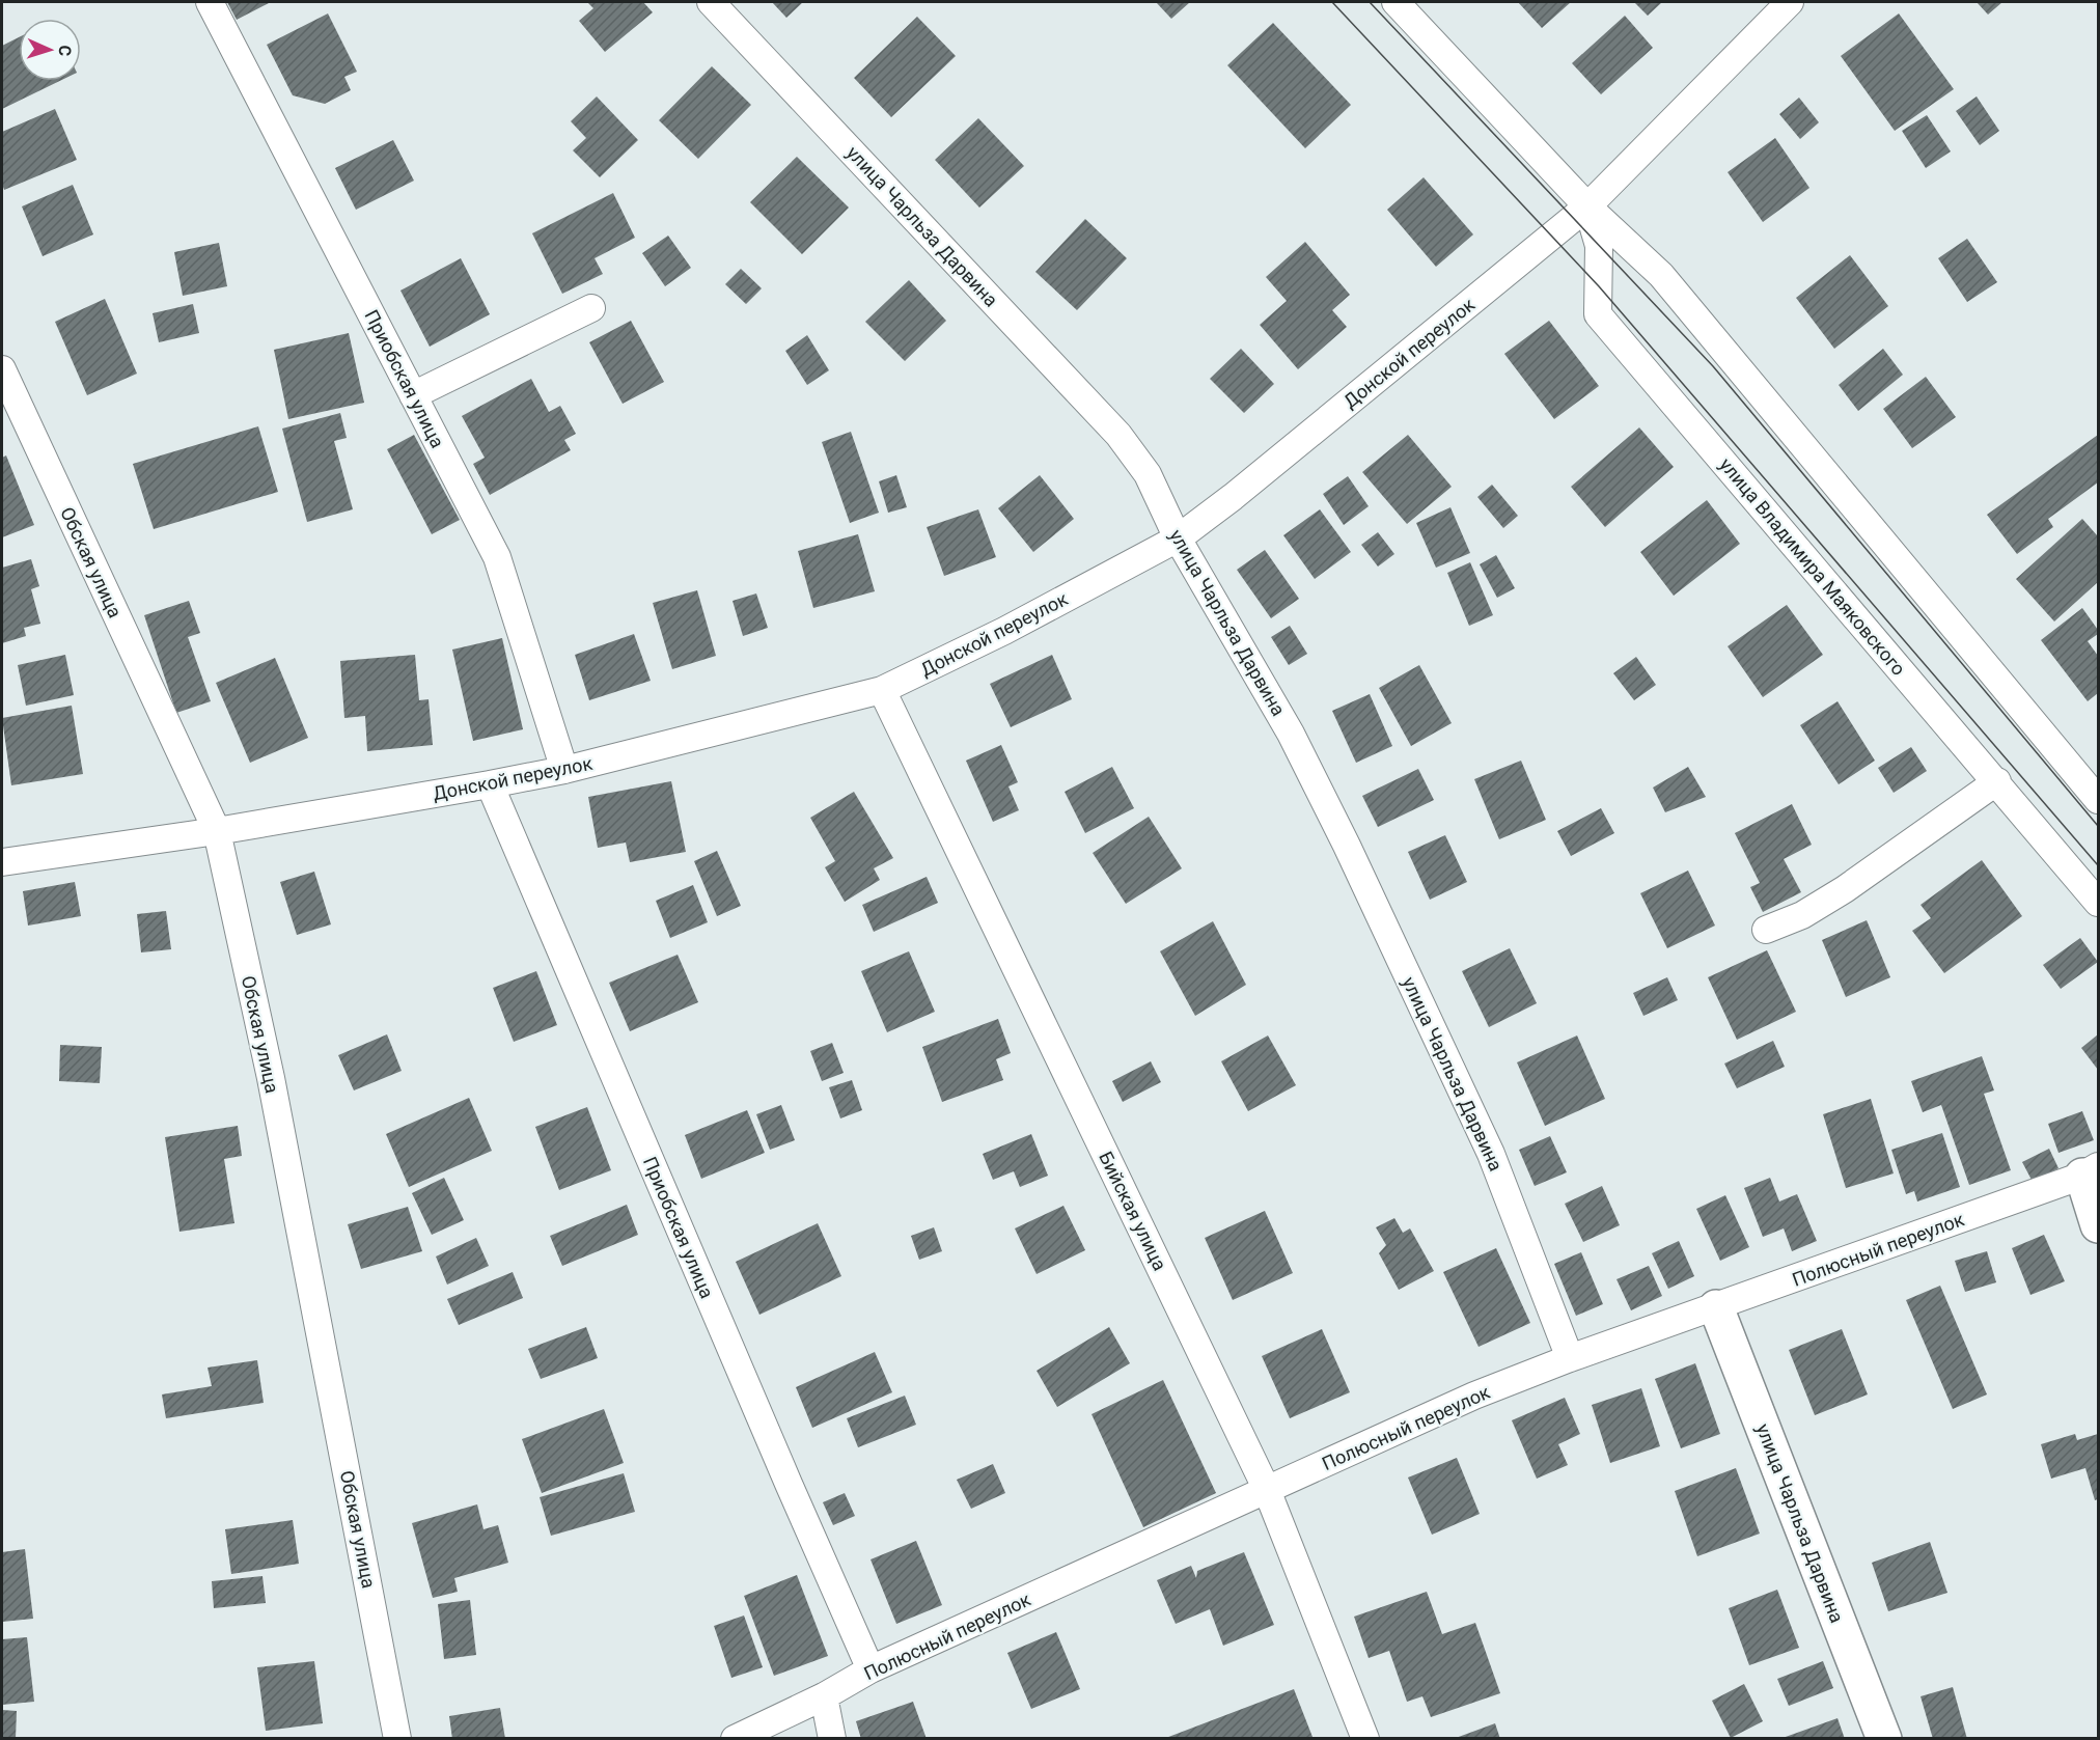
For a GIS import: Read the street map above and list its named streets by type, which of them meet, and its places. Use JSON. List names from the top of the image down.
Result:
{
  "streets": {
    "street": ["улица Чарльза Дарвина"],
    "lane": [
      "Донской переулок",
      "Приобская улица",
      "Обская улица",
      "улица Владимира Маяковского",
      "Бийская улица",
      "Полюсный переулок"
    ]
  },
  "crossings": [
    ["улица Чарльза Дарвина", "Донской переулок"],
    ["улица Чарльза Дарвина", "Полюсный переулок"],
    ["Донской переулок", "Приобская улица"],
    ["Донской переулок", "Обская улица"],
    ["Донской переулок", "улица Владимира Маяковского"],
    ["Донской переулок", "Бийская улица"],
    ["Приобская улица", "Полюсный переулок"],
    ["Бийская улица", "Полюсный переулок"]
  ],
  "north": "right"
}
